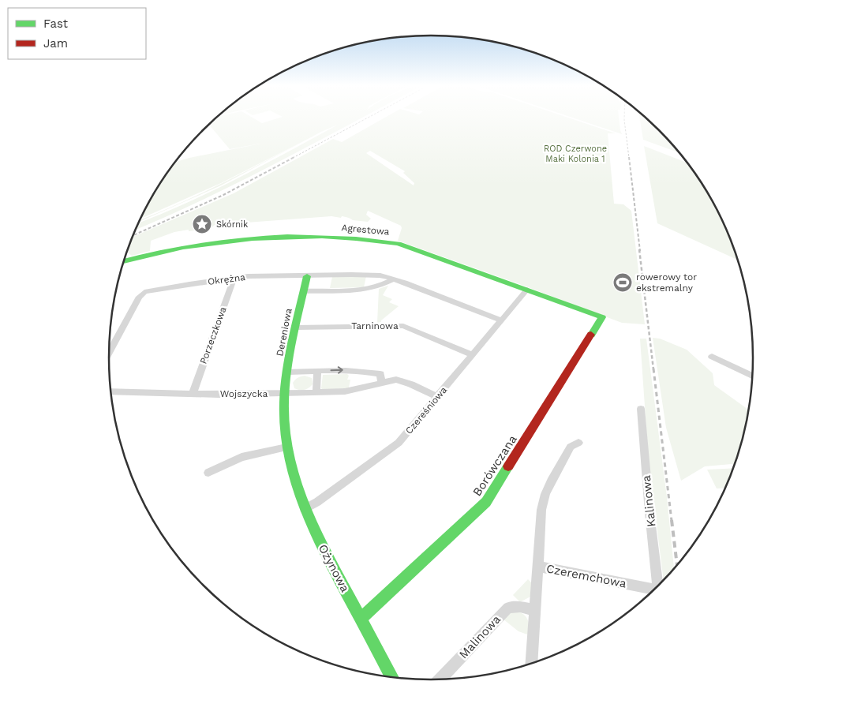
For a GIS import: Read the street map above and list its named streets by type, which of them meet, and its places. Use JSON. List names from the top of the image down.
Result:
{
  "streets": {
    "street": [
      "Agrestowa",
      "Okrężna",
      "Tarninowa",
      "Dereniowa",
      "Porzeczkowa",
      "Wojszycka",
      "Czereśniowa",
      "Borówczana",
      "Kalinowa",
      "Ożynowa",
      "Czeremchowa",
      "Malinowa"
    ]
  },
  "crossings": [
    ["Agrestowa", "Czereśniowa"],
    ["Agrestowa", "Borówczana"],
    ["Okrężna", "Dereniowa"],
    ["Okrężna", "Porzeczkowa"],
    ["Okrężna", "Czereśniowa"],
    ["Tarninowa", "Dereniowa"],
    ["Tarninowa", "Czereśniowa"],
    ["Dereniowa", "Wojszycka"],
    ["Dereniowa", "Ożynowa"],
    ["Porzeczkowa", "Wojszycka"],
    ["Wojszycka", "Czereśniowa"],
    ["Wojszycka", "Ożynowa"],
    ["Czereśniowa", "Ożynowa"],
    ["Borówczana", "Ożynowa"],
    ["Czeremchowa", "Malinowa"]
  ],
  "parks": ["ROD Czerwone Maki Kolonia 1"],
  "places": {
    "place": ["Skórnik"],
    "sports": ["rowerowy tor ekstremalny"]
  },
  "legend": ["Fast", "Jam"]
}
